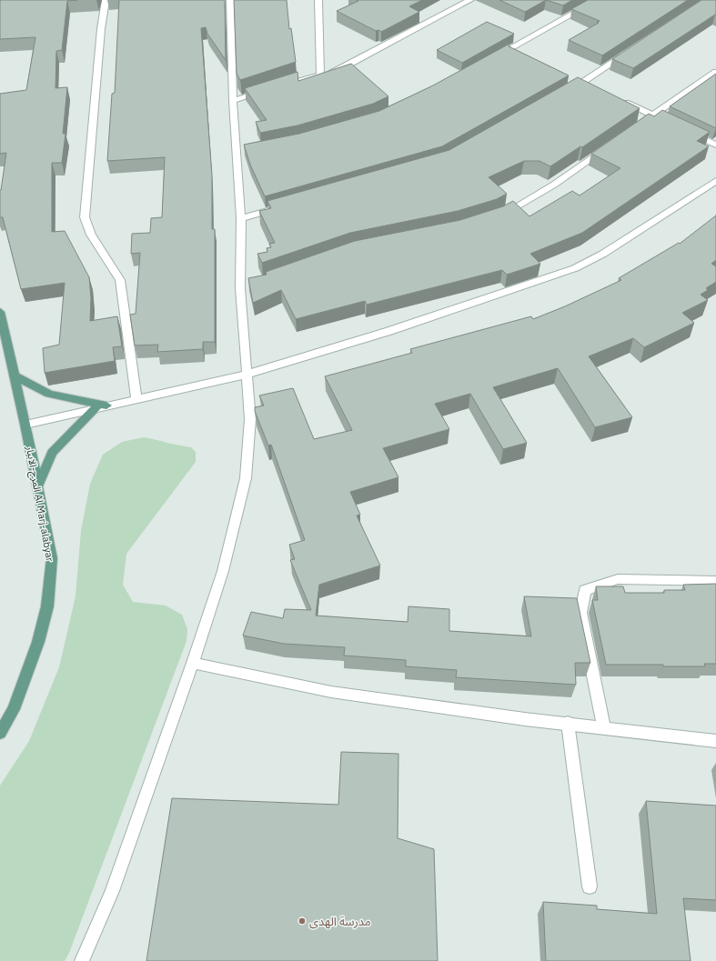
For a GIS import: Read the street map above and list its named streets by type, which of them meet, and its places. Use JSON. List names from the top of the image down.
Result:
{
  "streets": {
    "main road": ["المرج-الابيار Al Marj-alabyar"]
  },
  "places": ["مدرسة الهدى"]
}
